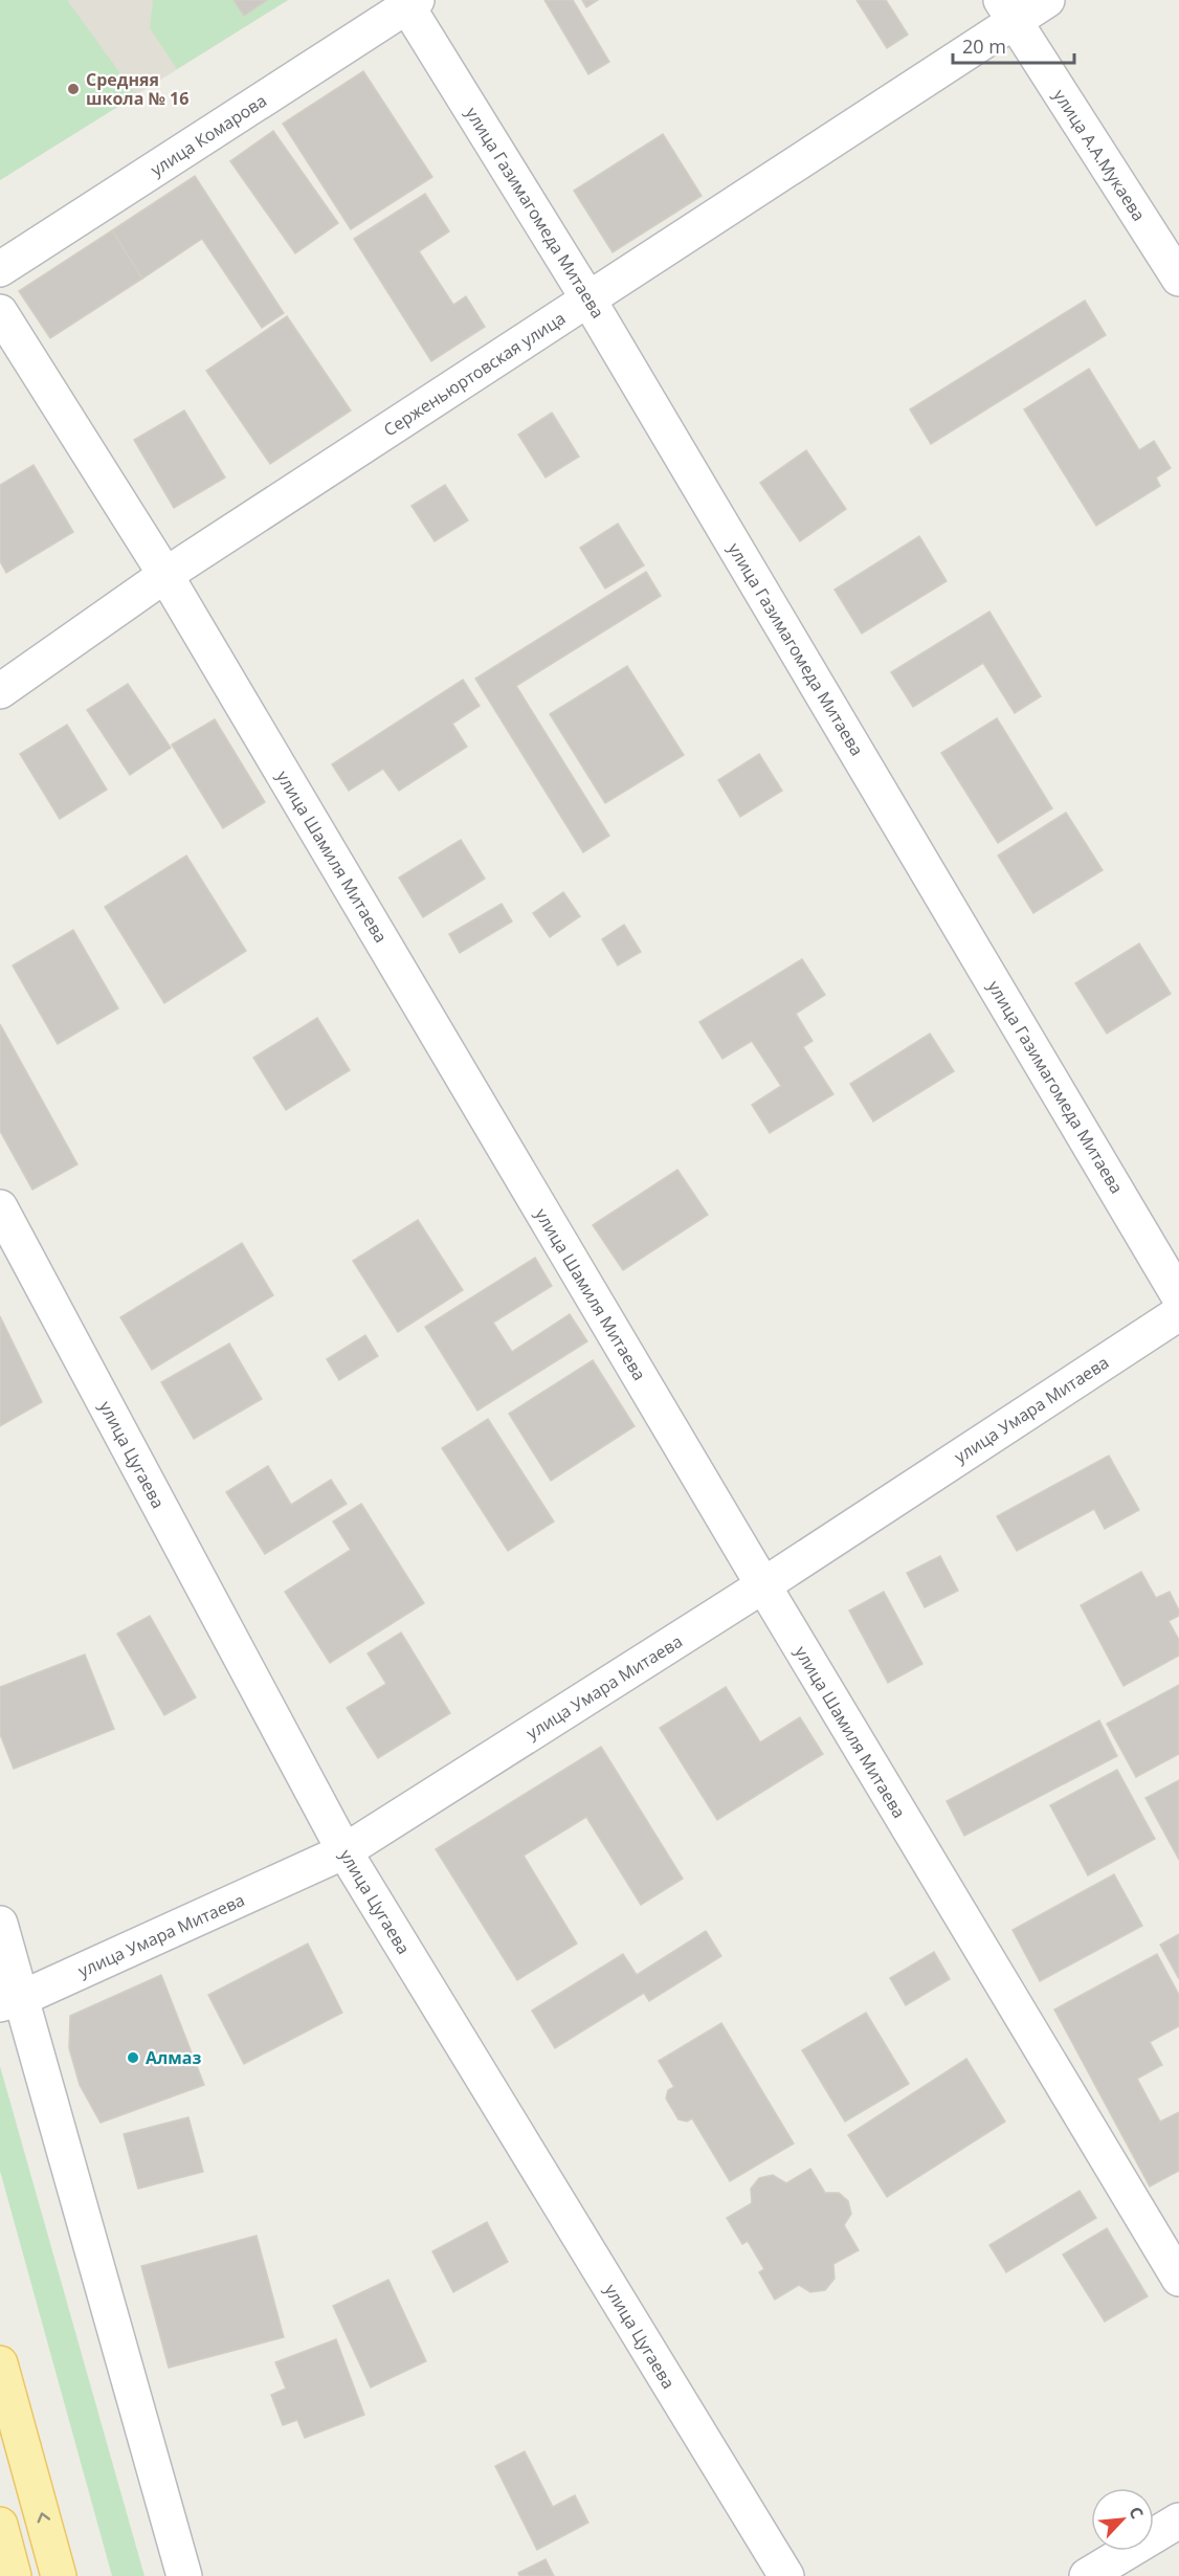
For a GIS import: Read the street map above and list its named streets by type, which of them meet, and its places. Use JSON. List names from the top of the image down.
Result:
{
  "streets": {
    "street": [
      "улица Комарова",
      "улица А.А.Мукаева",
      "улица Газимагомеда Митаева",
      "Серженьюртовская улица",
      "улица Шамиля Митаева",
      "улица Умара Митаева",
      "улица Цугаева"
    ]
  },
  "crossings": [
    ["улица Комарова", "улица Газимагомеда Митаева"],
    ["улица А.А.Мукаева", "Серженьюртовская улица"],
    ["улица Газимагомеда Митаева", "Серженьюртовская улица"],
    ["Серженьюртовская улица", "улица Шамиля Митаева"],
    ["улица Шамиля Митаева", "улица Умара Митаева"],
    ["улица Умара Митаева", "улица Цугаева"]
  ],
  "places": ["Средняя школа № 16", "Алмаз"],
  "scale_bar": "20 m",
  "north": "top right"
}
